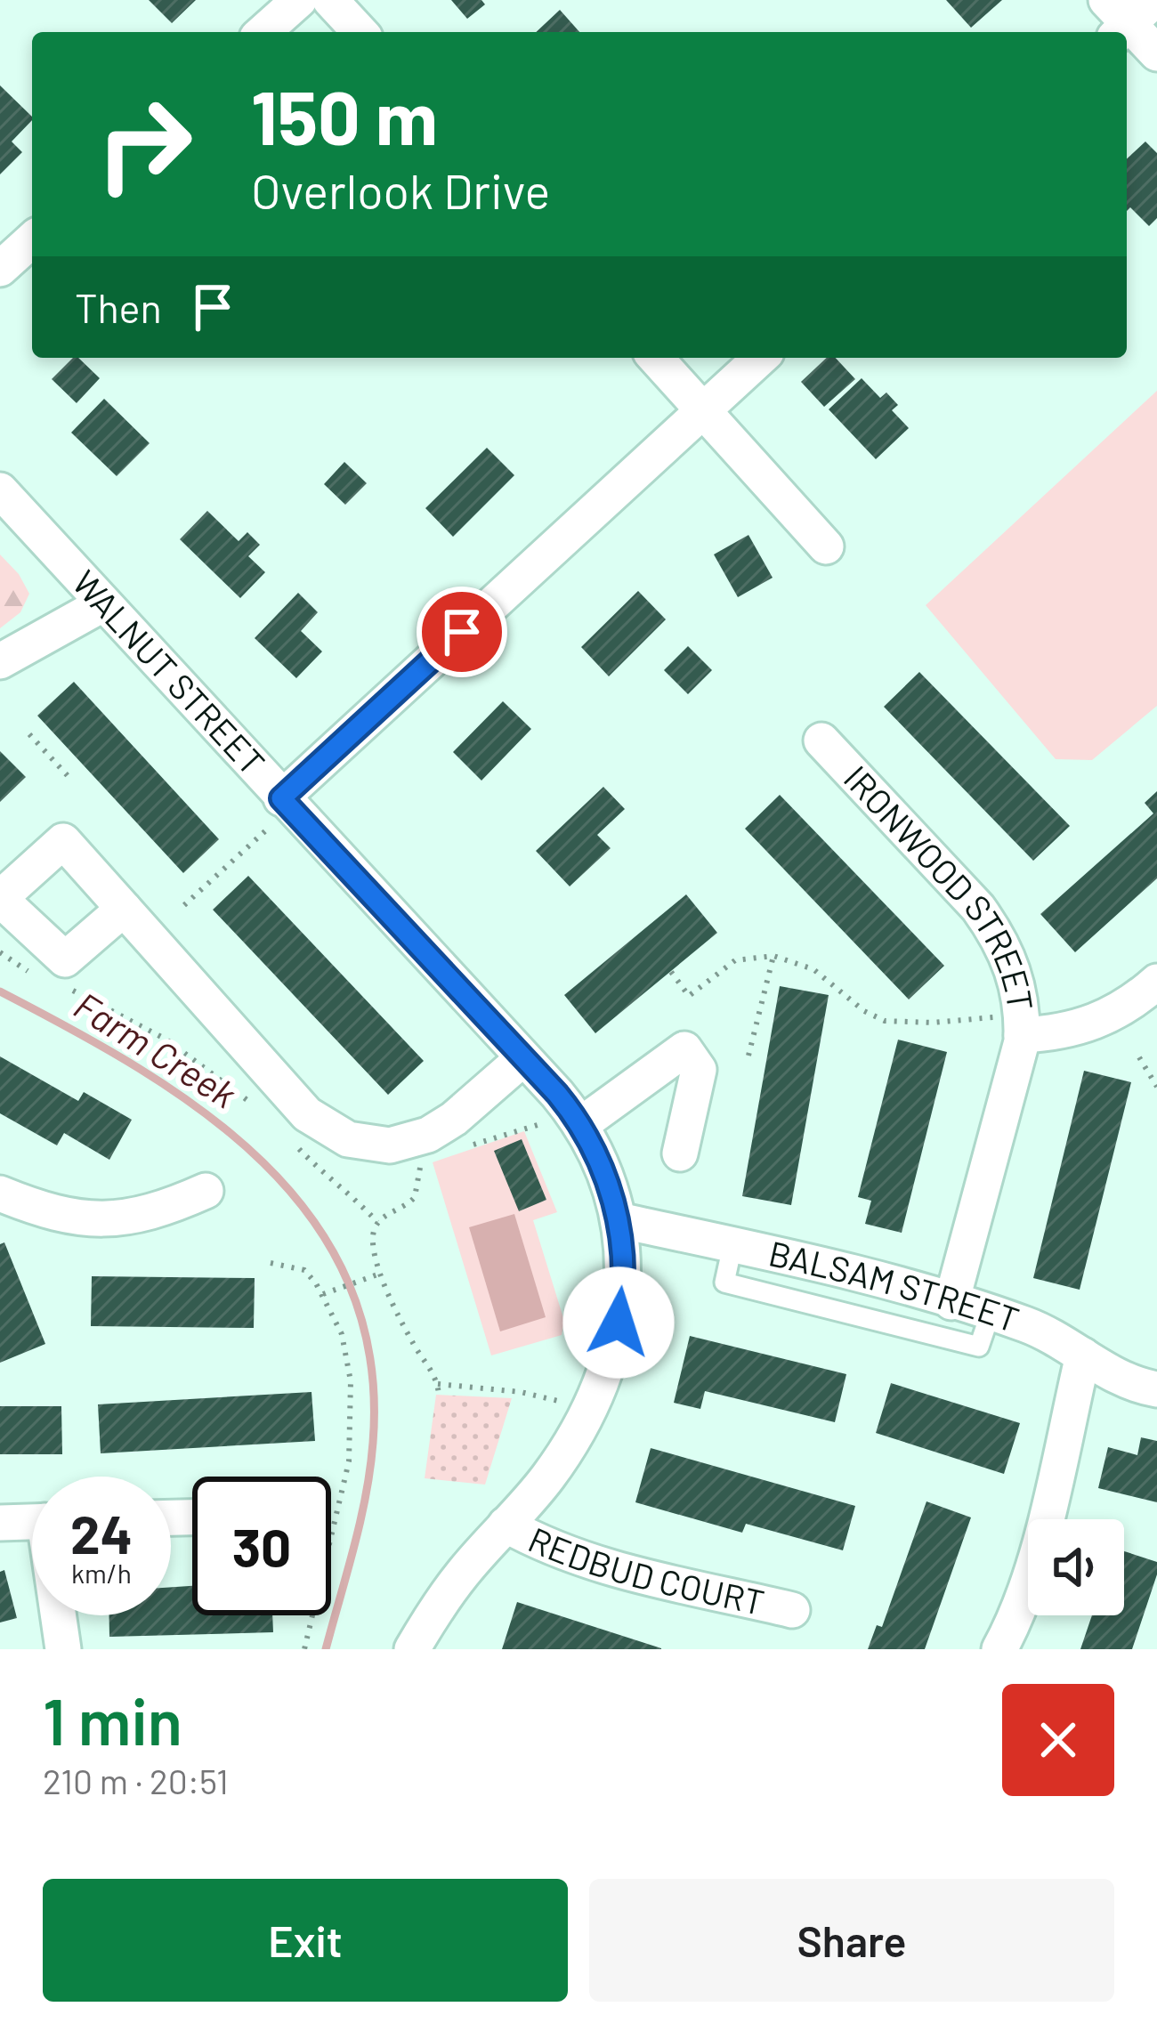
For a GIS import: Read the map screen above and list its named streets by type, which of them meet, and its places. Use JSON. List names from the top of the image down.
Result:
{
  "streets": {
    "street": [
      "WALNUT STREET",
      "IRONWOOD STREET",
      "BALSAM STREET",
      "REDBUD COURT"
    ]
  },
  "crossings": [
    ["WALNUT STREET", "BALSAM STREET"],
    ["WALNUT STREET", "REDBUD COURT"],
    ["IRONWOOD STREET", "BALSAM STREET"]
  ],
  "water": ["Farm Creek"],
  "page": {
    "turn": ["150 m", "Overlook Drive"],
    "then": "Then",
    "speed": "24 km/h",
    "limit": "30",
    "heading": ["1 min", "210 m · 20:51"],
    "buttons": ["Exit", "Share"]
  }
}
